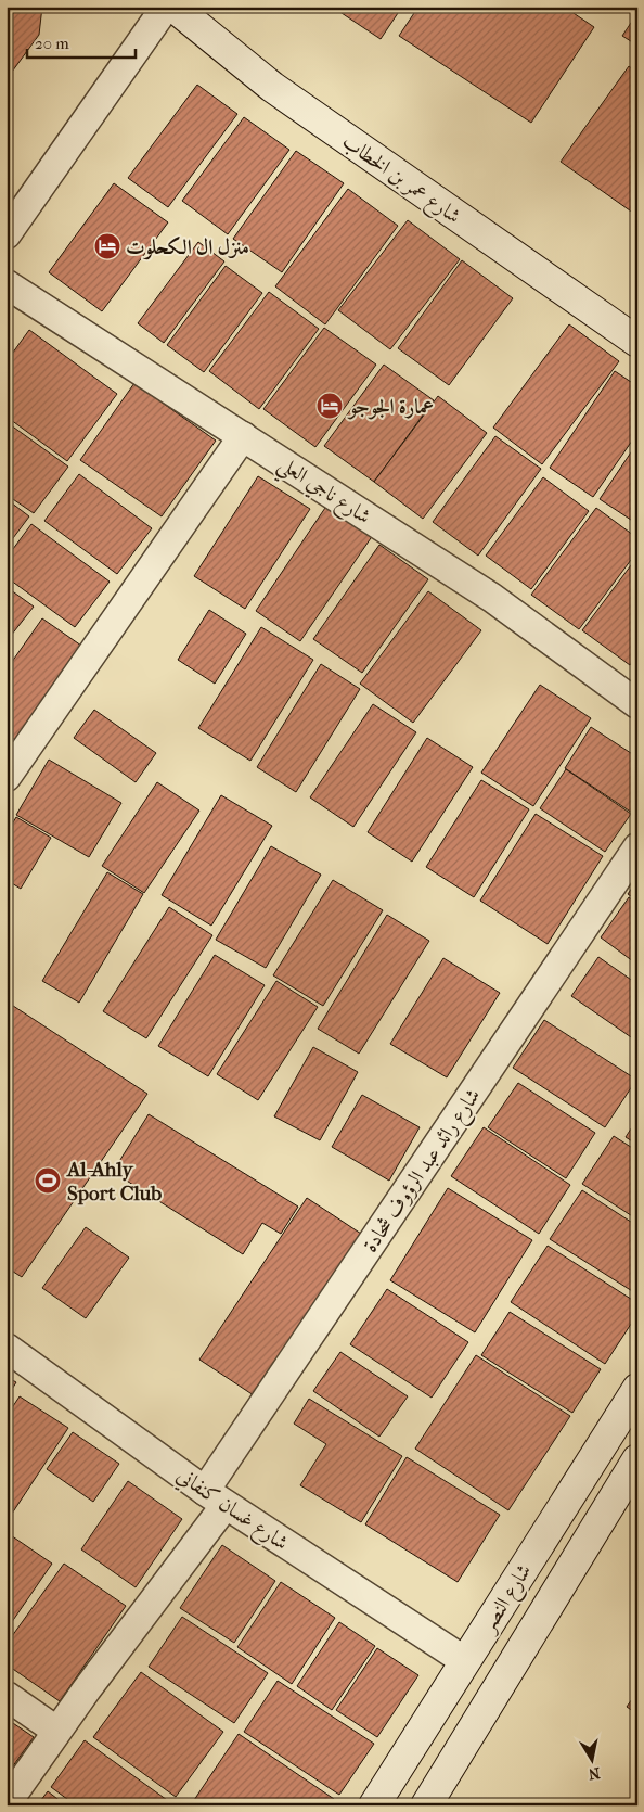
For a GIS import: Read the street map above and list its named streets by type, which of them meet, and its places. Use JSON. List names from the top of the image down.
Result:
{
  "streets": {
    "main road": ["شارع عمر بن الخطاب", "شارع النصر"],
    "street": ["شارع ناجي العلي", "شارع رائد عبد الرؤوف شحادة", "شارع غسان كنفاني"]
  },
  "crossings": [
    ["شارع رائد عبد الرؤوف شحادة", "شارع غسان كنفاني"],
    ["شارع غسان كنفاني", "شارع النصر"]
  ],
  "places": {
    "hotel": ["منزل ال الكحلوت", "عمارة الجوجو"],
    "sports": ["Al-Ahly Sport Club"]
  },
  "scale_bar": "20 m",
  "north": "bottom"
}
